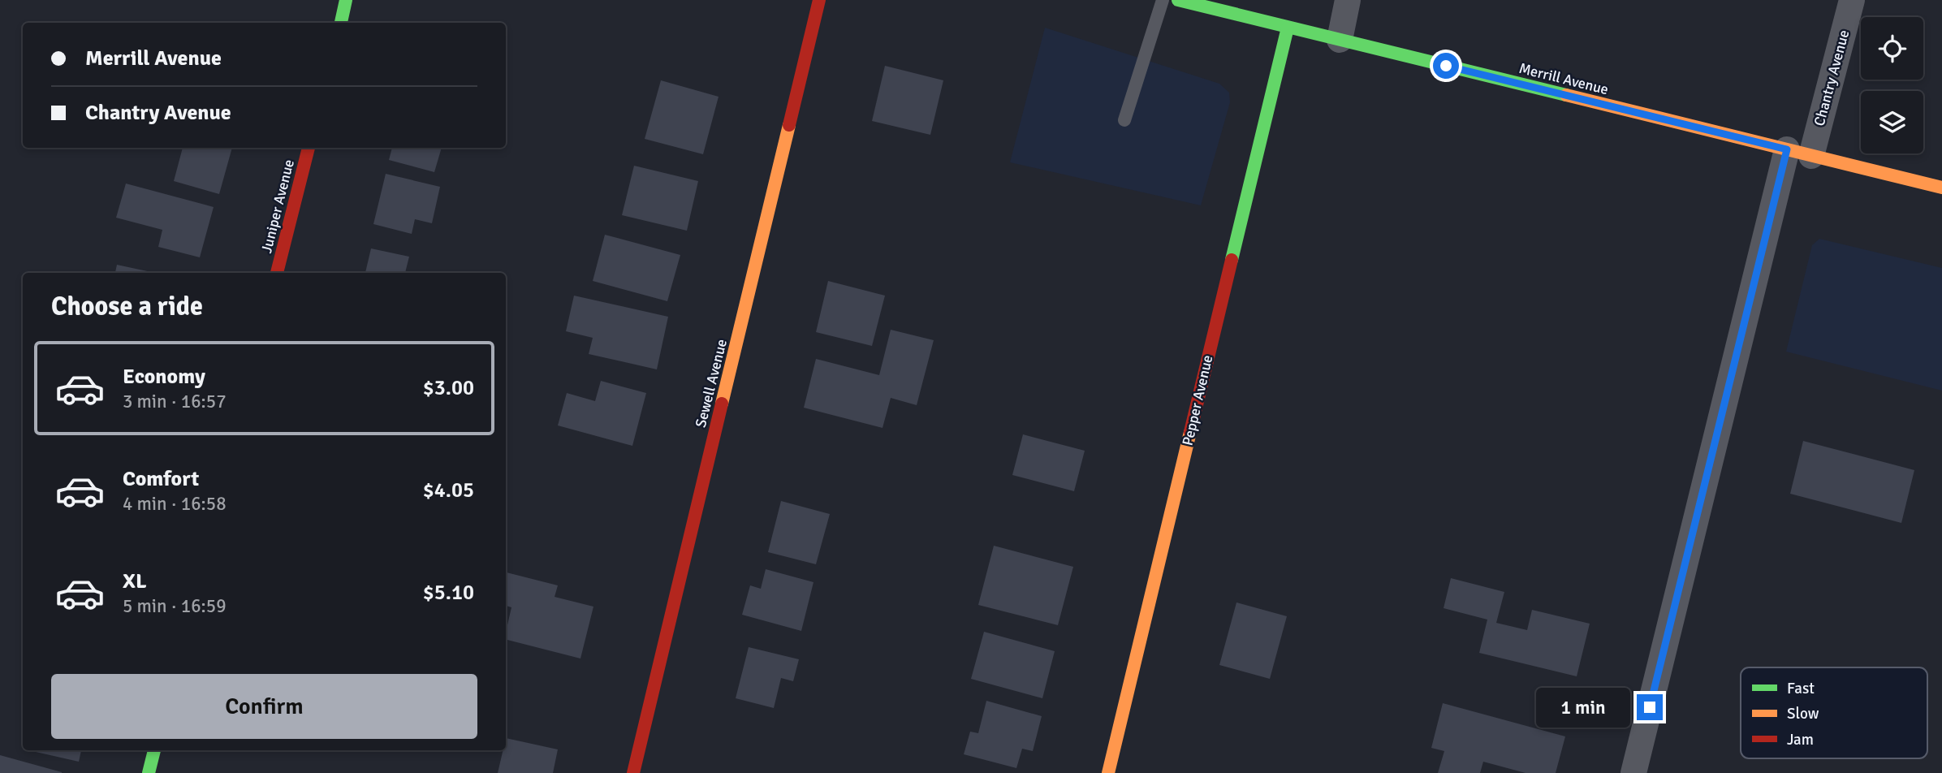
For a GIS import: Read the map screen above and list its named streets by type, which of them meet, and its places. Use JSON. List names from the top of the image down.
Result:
{
  "streets": {
    "street": [
      "Chantry Avenue",
      "Merrill Avenue",
      "Juniper Avenue",
      "Sewell Avenue",
      "Pepper Avenue"
    ]
  },
  "crossings": [
    ["Chantry Avenue", "Merrill Avenue"],
    ["Merrill Avenue", "Pepper Avenue"]
  ],
  "legend": ["Fast", "Slow", "Jam"],
  "page": {
    "banner": ["Merrill Avenue", "Chantry Avenue"],
    "heading": "Choose a ride",
    "list": [
      {
        "name": "Economy",
        "note": "3 min · 16:57",
        "value": "$3.00"
      },
      {
        "name": "Comfort",
        "note": "4 min · 16:58",
        "value": "$4.05"
      },
      {
        "name": "XL",
        "note": "5 min · 16:59",
        "value": "$5.10"
      }
    ],
    "buttons": "Confirm",
    "bubble": "1 min"
  }
}
